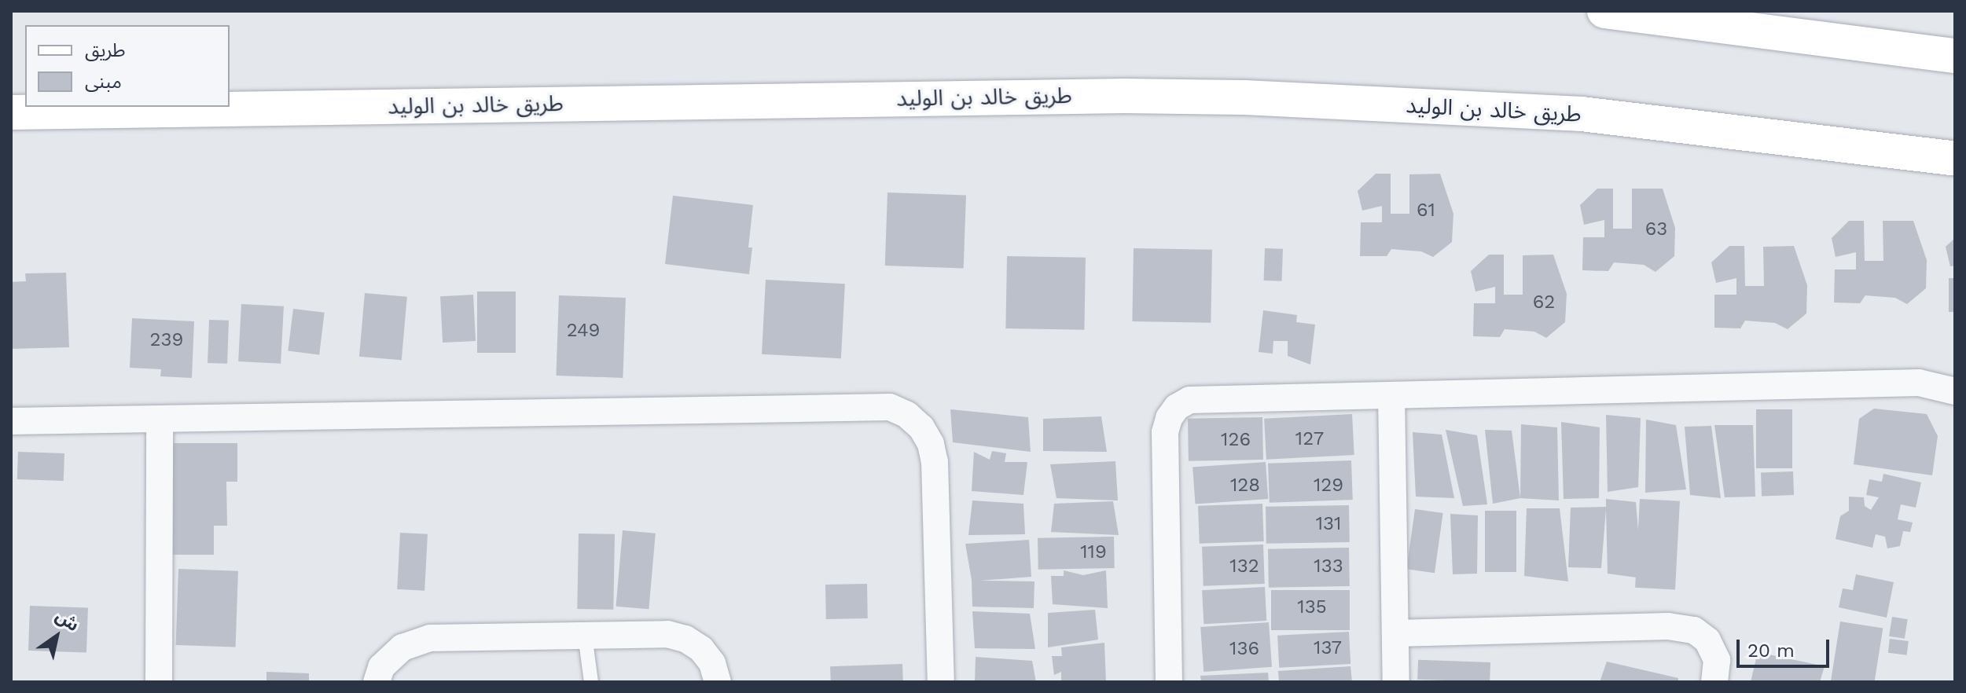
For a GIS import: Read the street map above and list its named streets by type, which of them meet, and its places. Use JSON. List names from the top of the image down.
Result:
{
  "streets": {
    "street": ["طريق خالد بن الوليد"]
  },
  "house_numbers": [
    "61",
    "63",
    "62",
    "249",
    "239",
    "127",
    "126",
    "128",
    "129",
    "131",
    "119",
    "132",
    "133",
    "135",
    "137",
    "136"
  ],
  "legend": ["طريق", "مبنى"],
  "scale_bar": "20 m",
  "north": "top right"
}
